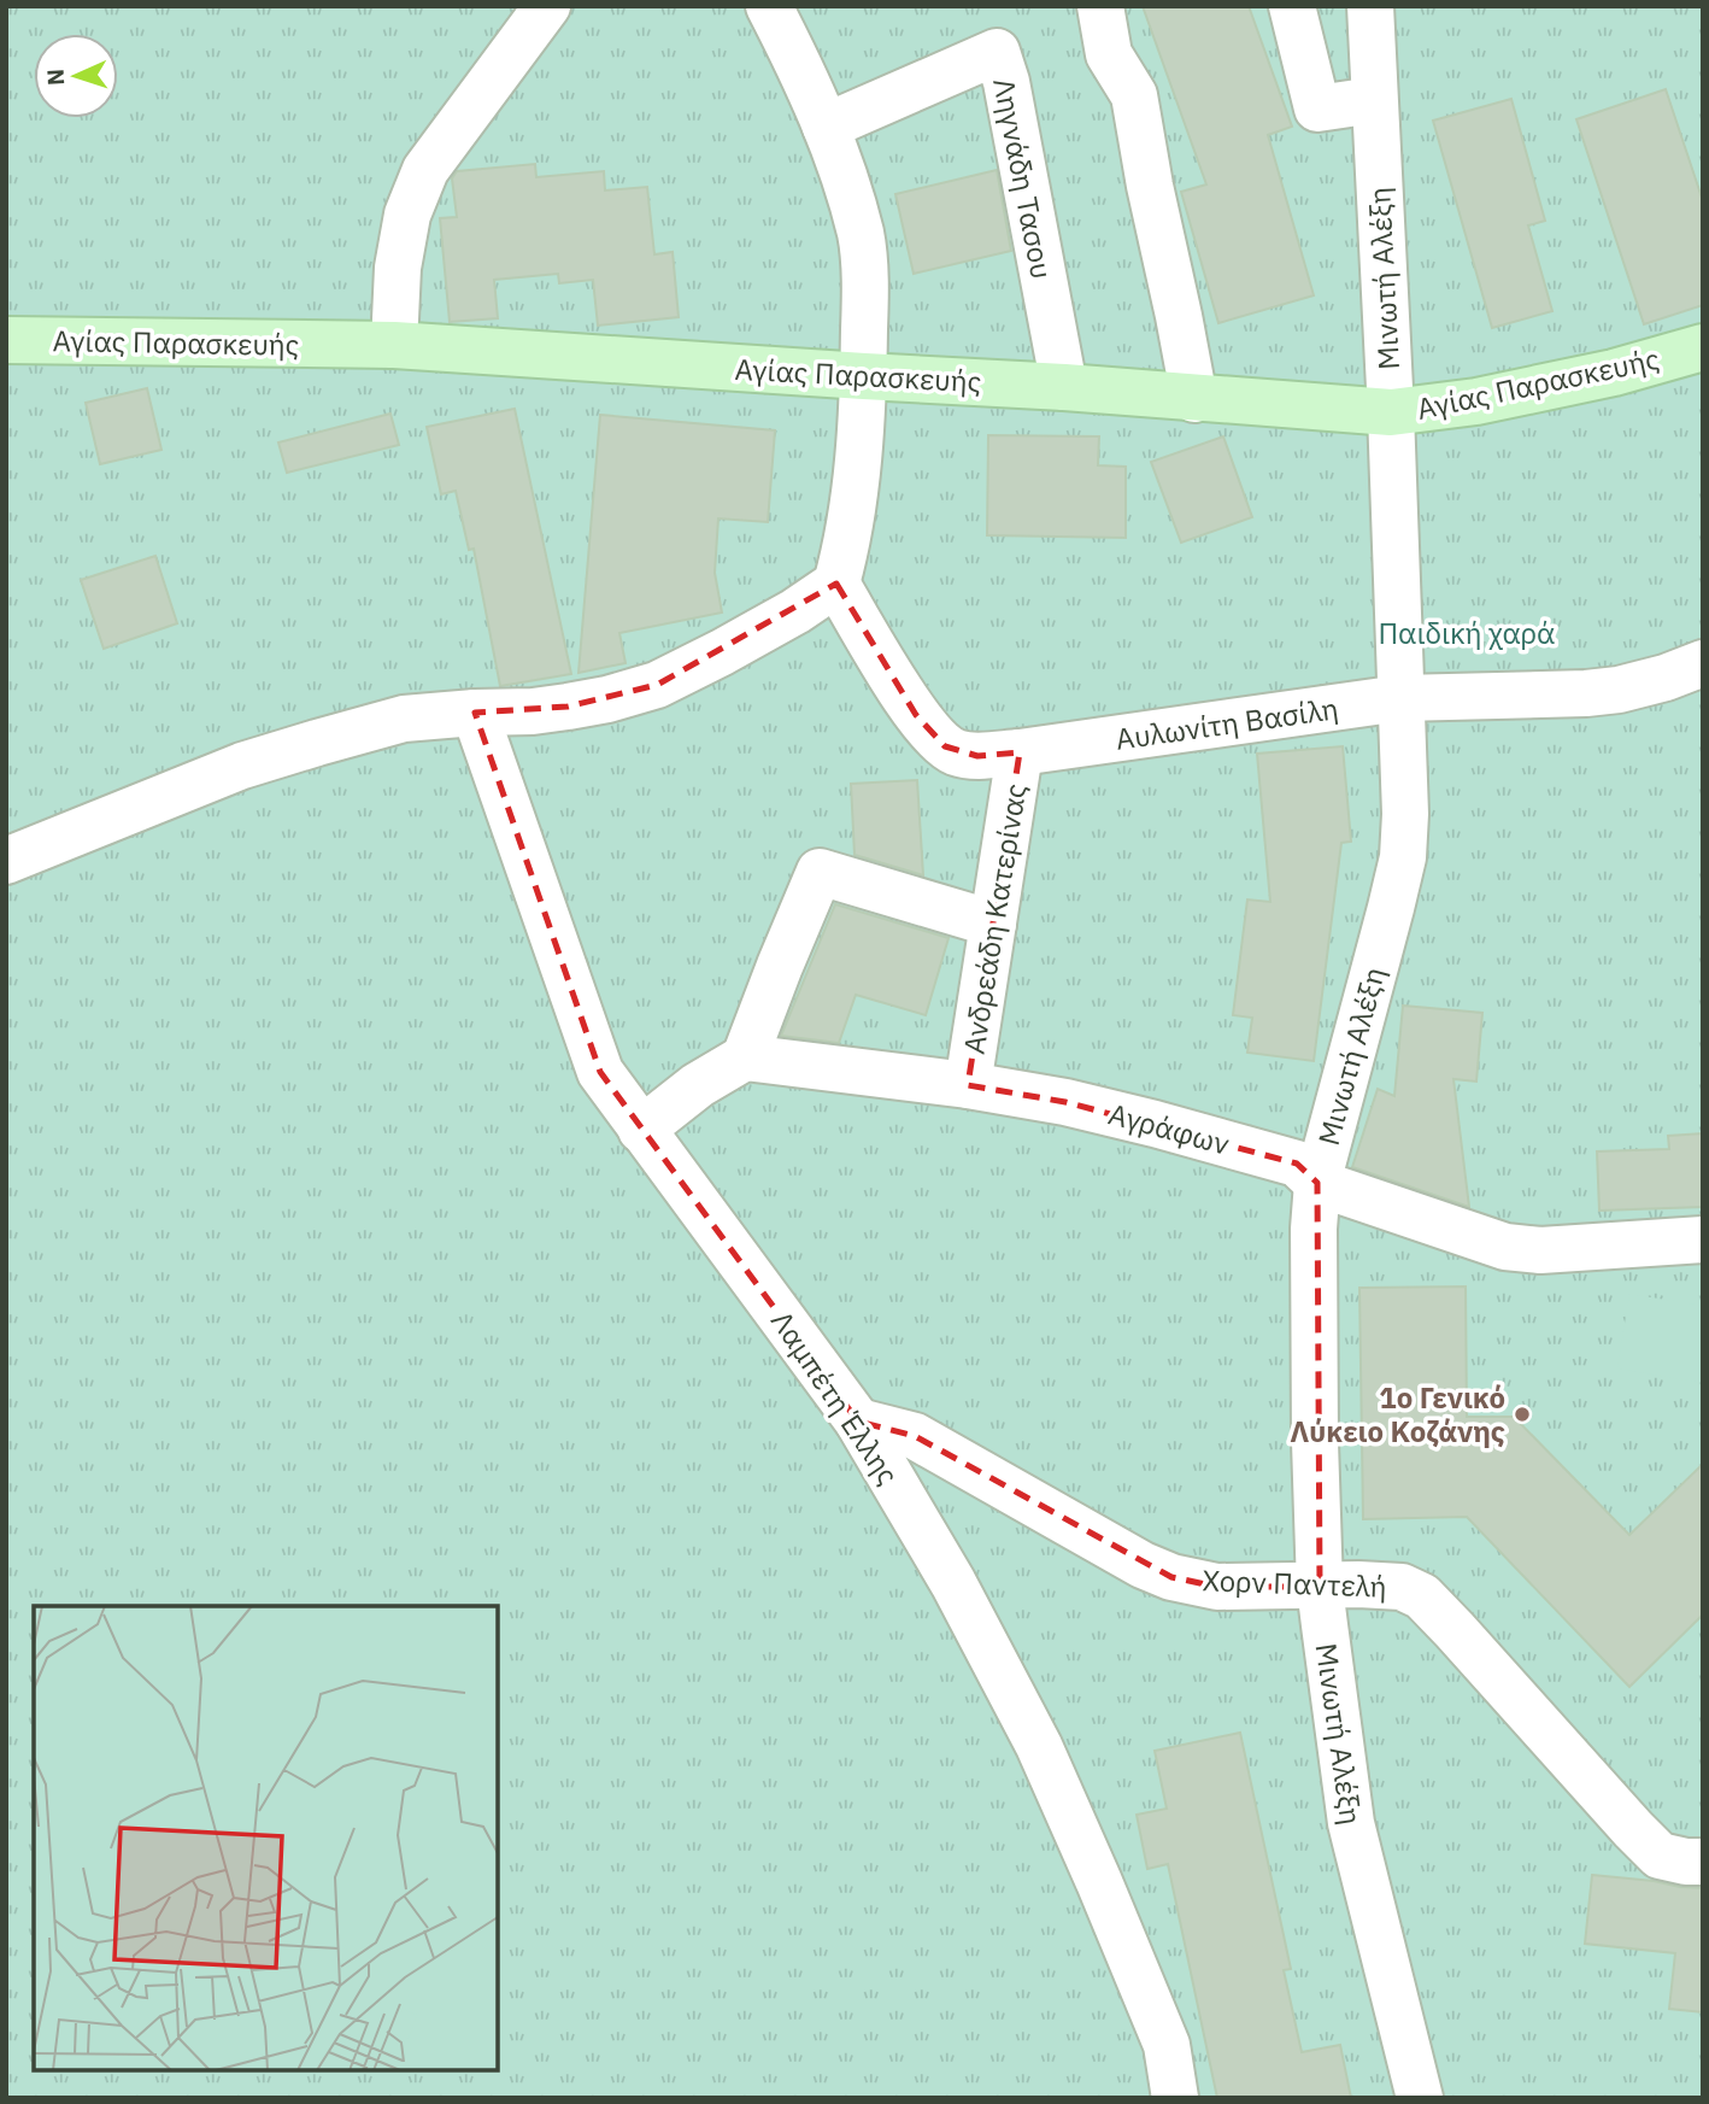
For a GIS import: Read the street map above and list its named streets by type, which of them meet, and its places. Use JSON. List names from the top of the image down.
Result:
{
  "streets": {
    "street": [
      "Ληγνάδη Τασου",
      "Μινωτή Αλέξη",
      "Αγίας Παρασκευής",
      "Αυλωνίτη Βασίλη",
      "Ανδρεάδη Κατερίνας",
      "Αγράφων",
      "Λαμπέτη Έλλης",
      "Χορν Παντελή"
    ]
  },
  "crossings": [
    ["Ληγνάδη Τασου", "Αγίας Παρασκευής"],
    ["Μινωτή Αλέξη", "Αγίας Παρασκευής"],
    ["Μινωτή Αλέξη", "Αυλωνίτη Βασίλη"],
    ["Μινωτή Αλέξη", "Αγράφων"],
    ["Μινωτή Αλέξη", "Χορν Παντελή"],
    ["Αυλωνίτη Βασίλη", "Ανδρεάδη Κατερίνας"],
    ["Ανδρεάδη Κατερίνας", "Αγράφων"],
    ["Λαμπέτη Έλλης", "Χορν Παντελή"]
  ],
  "parks": ["Παιδική χαρά"],
  "places": ["1ο Γενικό Λύκειο Κοζάνης"],
  "north": "left"
}
